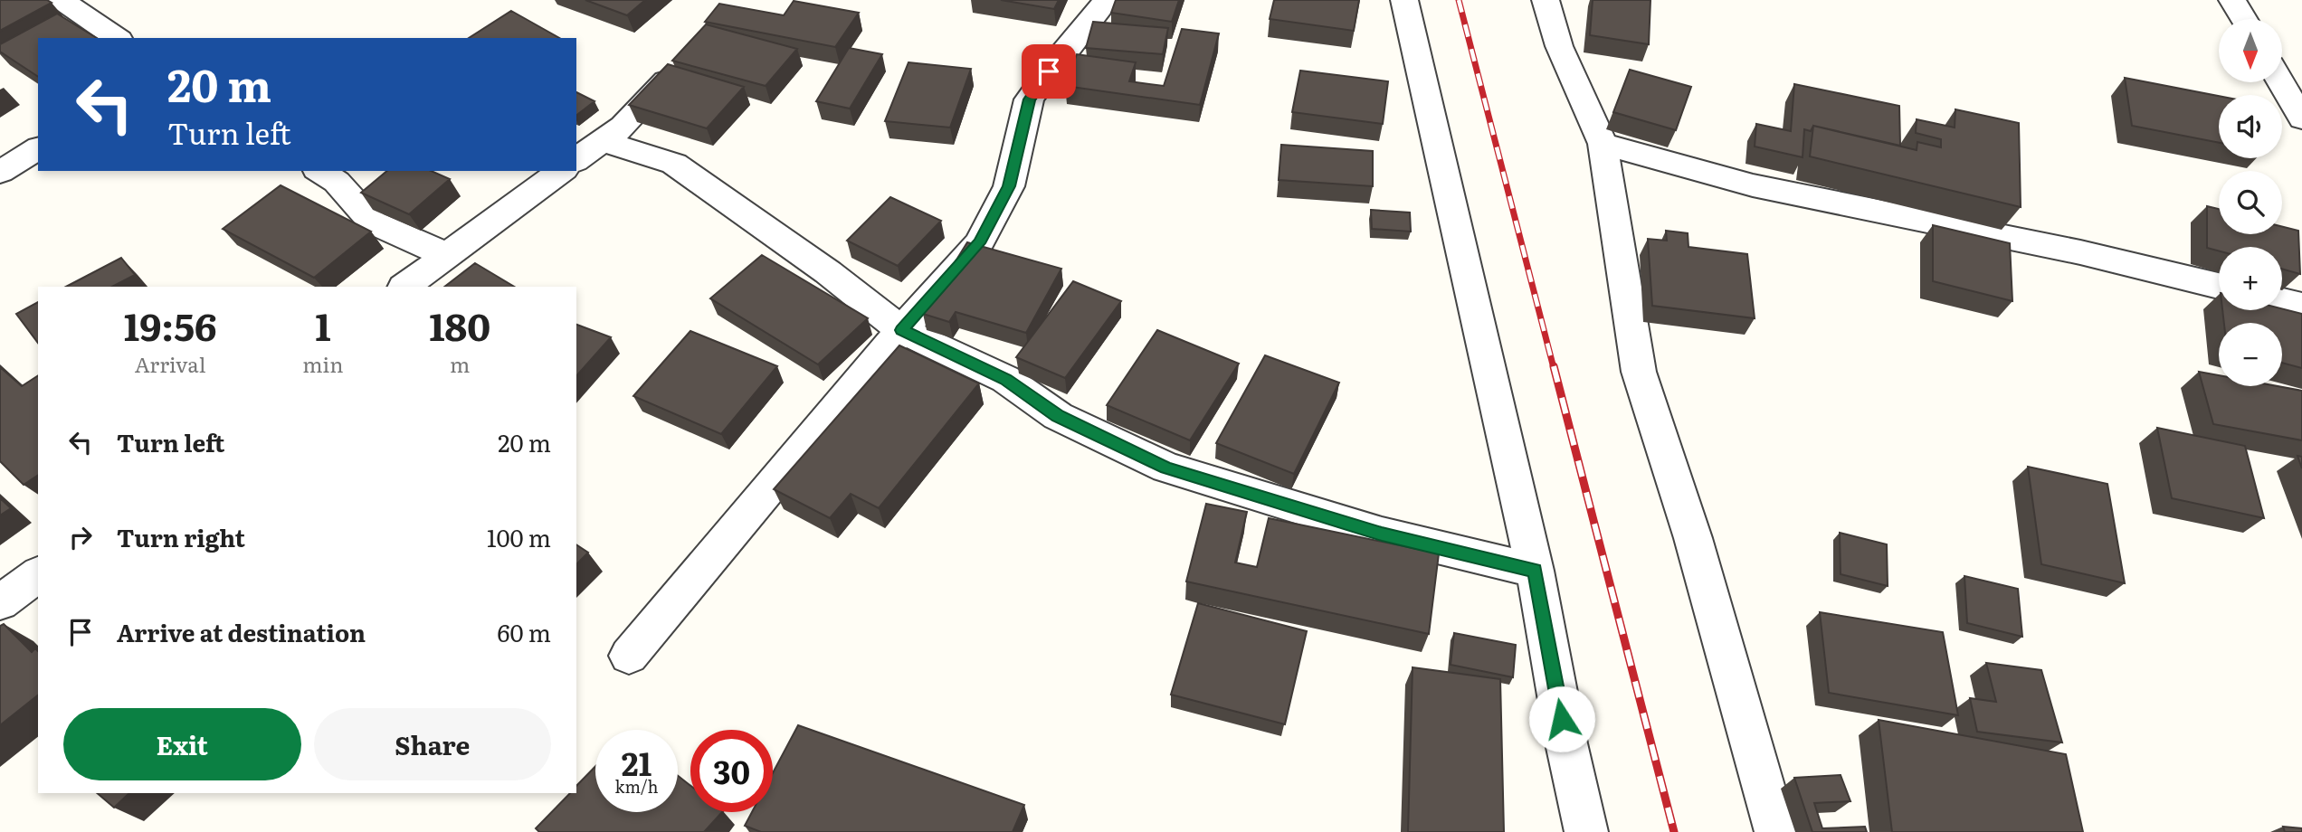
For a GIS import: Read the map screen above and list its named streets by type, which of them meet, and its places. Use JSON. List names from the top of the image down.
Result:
{
  "north": "bottom",
  "page": {
    "map_buttons": ["+", "−"],
    "turn": ["20 m", "Turn left"],
    "eta": [
      "19:56",
      "Arrival",
      "1",
      "min",
      "180",
      "m"
    ],
    "list": [
      {
        "name": "Turn left",
        "value": "20 m"
      },
      {
        "name": "Turn right",
        "value": "100 m"
      },
      {
        "name": "Arrive at destination",
        "value": "60 m"
      }
    ],
    "buttons": ["Exit", "Share"],
    "speed": "21 km/h",
    "limit": "30"
  }
}
